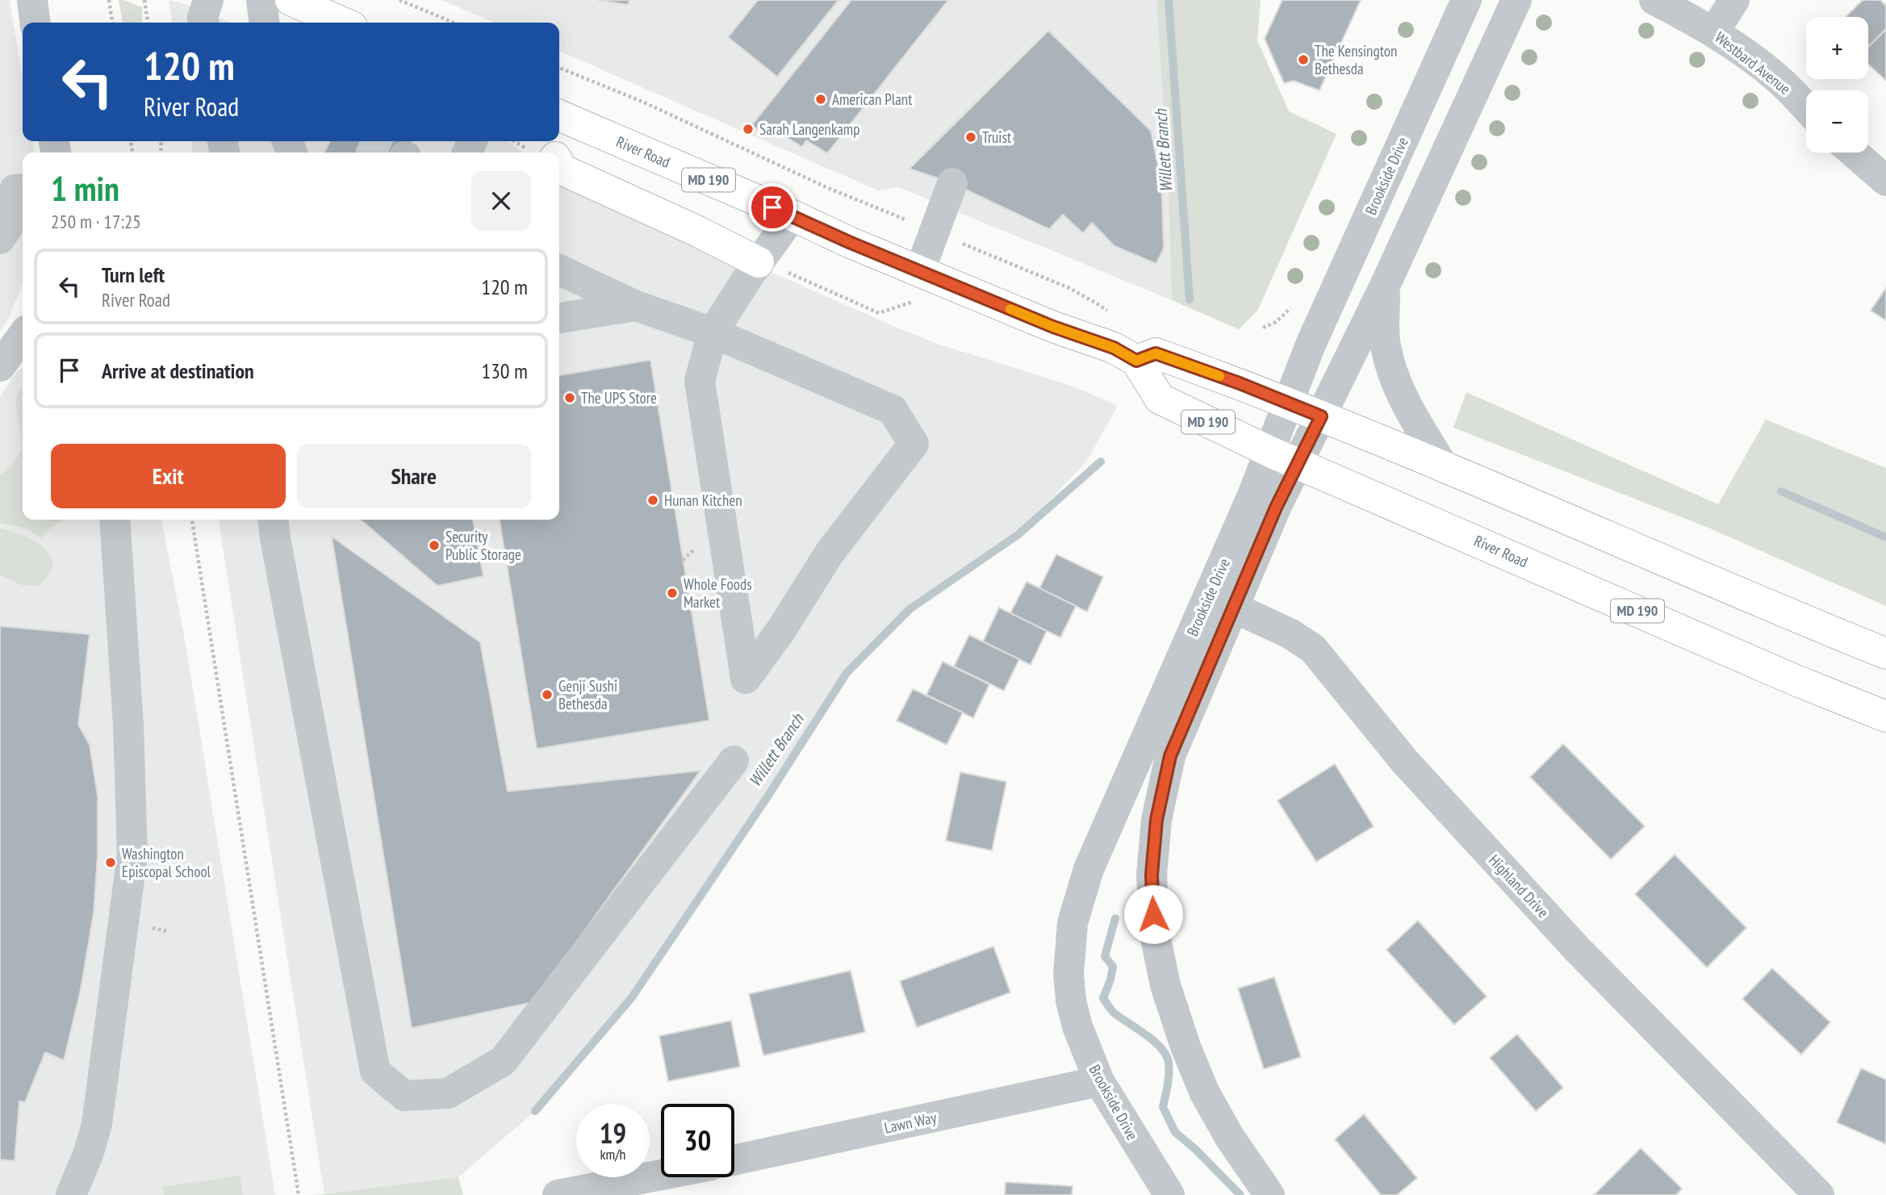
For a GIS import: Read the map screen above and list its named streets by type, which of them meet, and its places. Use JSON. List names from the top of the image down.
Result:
{
  "streets": {
    "main road": ["River Road", "MD 190"],
    "street": [
      "Westbard Avenue",
      "Brookside Drive",
      "Highland Drive",
      "Lawn Way"
    ]
  },
  "crossings": [
    ["River Road", "Brookside Drive"],
    ["Brookside Drive", "Highland Drive"],
    ["Brookside Drive", "Lawn Way"]
  ],
  "water": ["Willett Branch"],
  "places": [
    "The Kensington Bethesda",
    "American Plant",
    "Sarah Langenkamp",
    "Truist",
    "The UPS Store",
    "Hunan Kitchen",
    "Security Public Storage",
    "Whole Foods Market",
    "Genji Sushi Bethesda",
    "Washington Episcopal School"
  ],
  "page": {
    "map_buttons": ["+", "−"],
    "turn": ["120 m", "River Road"],
    "heading": ["1 min", "250 m · 17:25"],
    "list": [
      {
        "name": "Turn left",
        "note": "River Road",
        "value": "120 m"
      },
      {
        "name": "Arrive at destination",
        "value": "130 m"
      }
    ],
    "buttons": ["Exit", "Share"],
    "speed": "19 km/h",
    "limit": "30"
  }
}
